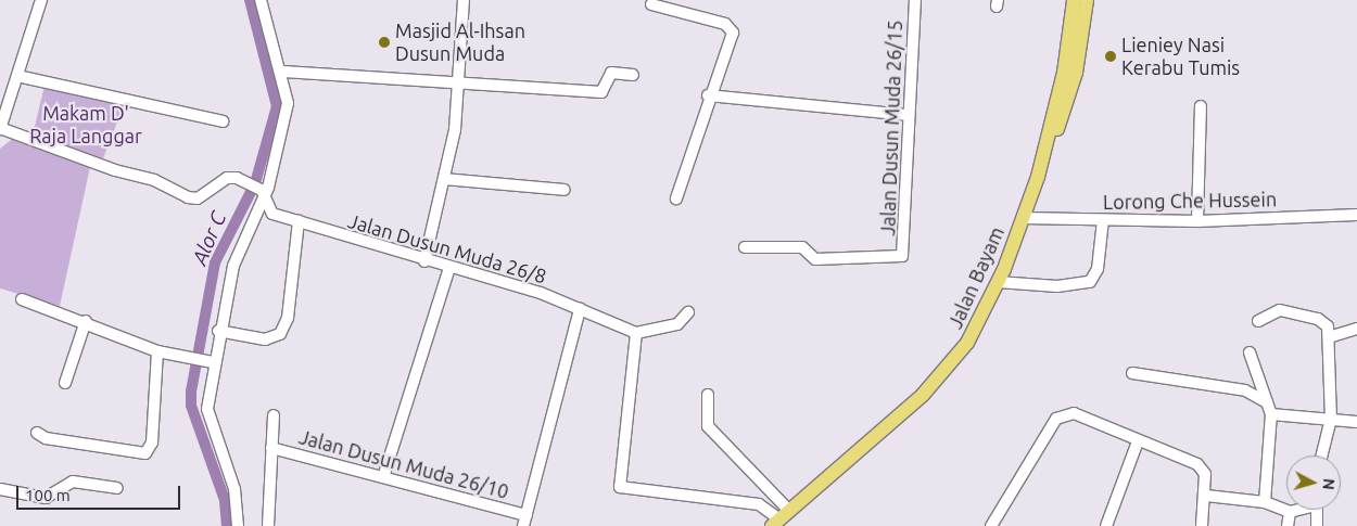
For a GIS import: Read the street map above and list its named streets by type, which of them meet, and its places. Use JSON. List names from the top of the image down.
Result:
{
  "streets": {
    "main road": ["Jalan Bayam"],
    "street": [
      "Jalan Dusun Muda 26/15",
      "Lorong Che Hussein",
      "Jalan Dusun Muda 26/8",
      "Jalan Dusun Muda 26/10"
    ]
  },
  "crossings": [
    ["Lorong Che Hussein", "Jalan Bayam"]
  ],
  "water": ["Alor C"],
  "parks": ["Makam D' Raja Langgar"],
  "places": ["Masjid Al-Ihsan Dusun Muda", "Lieniey Nasi Kerabu Tumis"],
  "scale_bar": "100 m",
  "north": "right"
}
